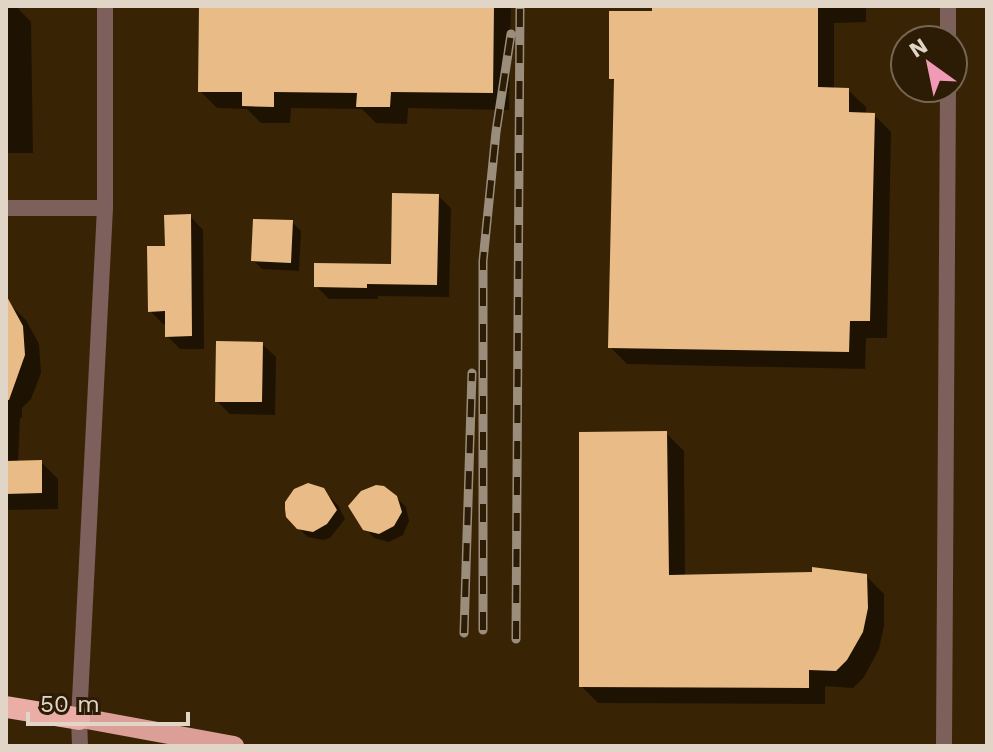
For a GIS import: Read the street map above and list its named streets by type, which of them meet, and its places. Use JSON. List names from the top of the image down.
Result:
{
  "scale_bar": "50 m",
  "north": "top left"
}
